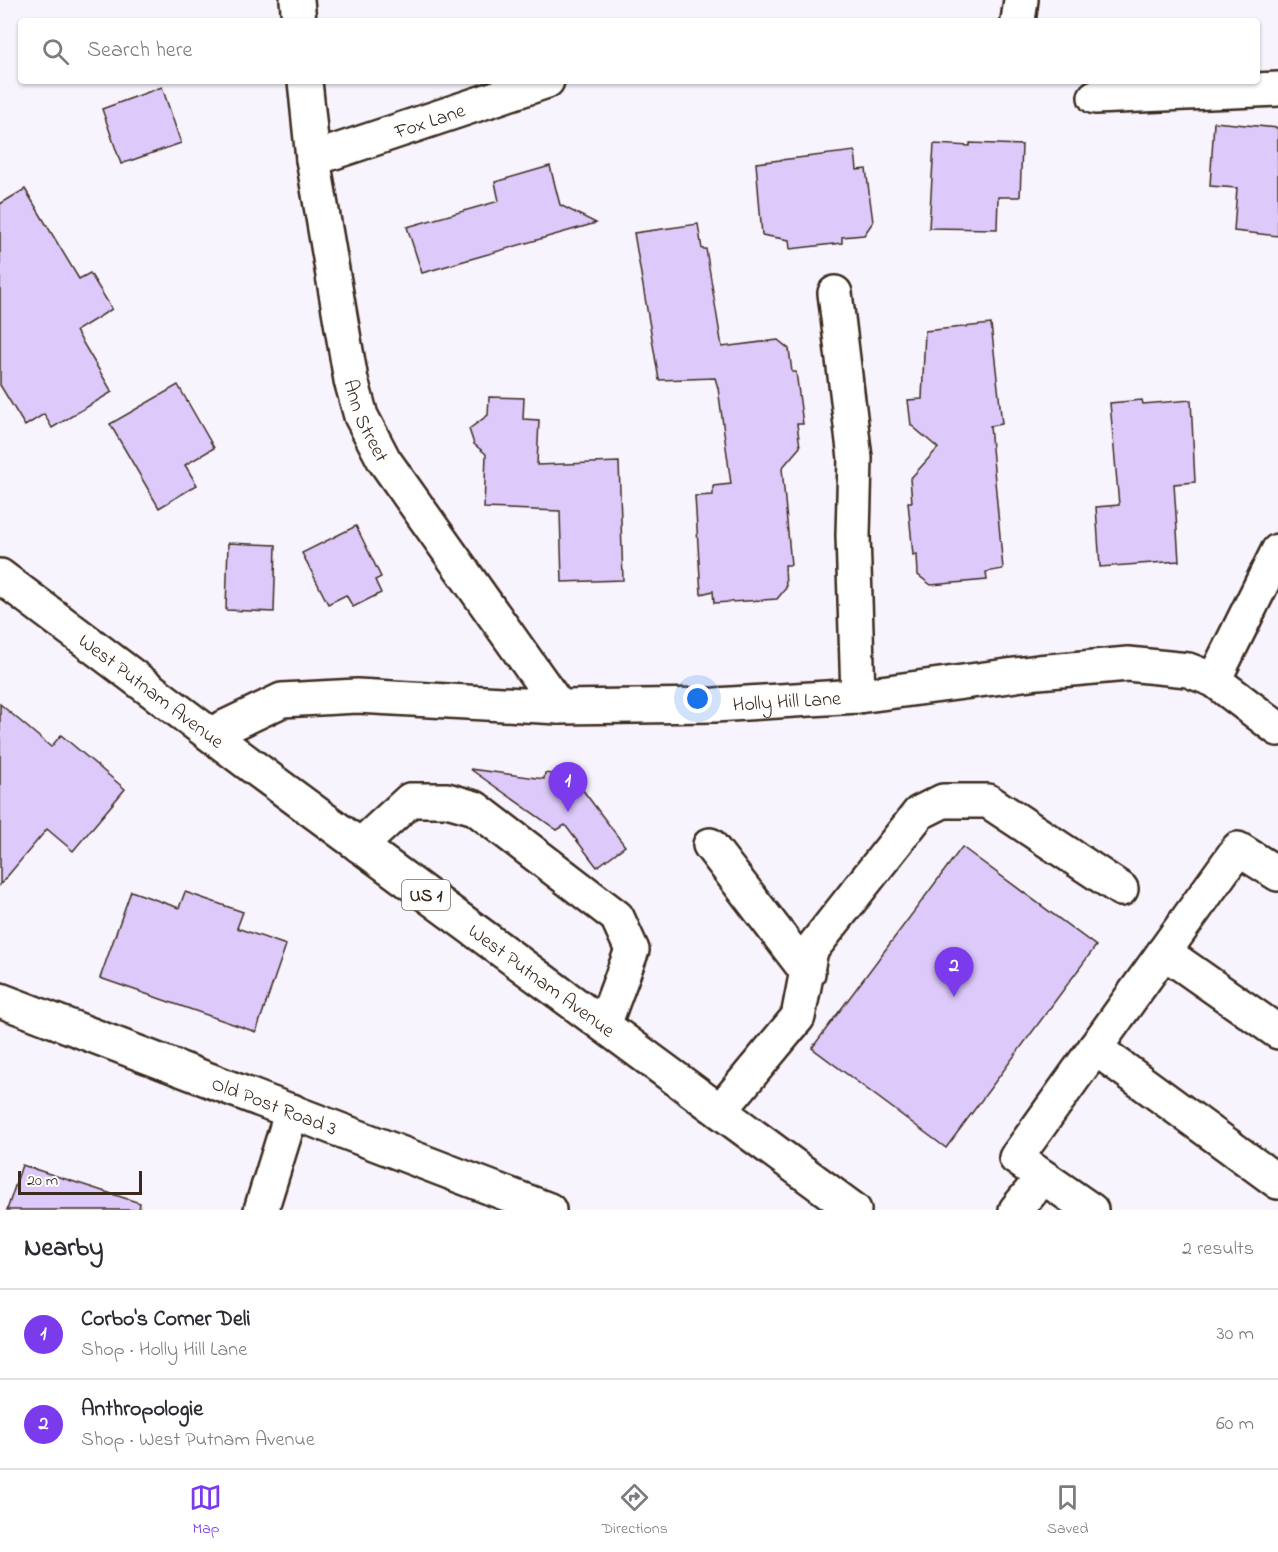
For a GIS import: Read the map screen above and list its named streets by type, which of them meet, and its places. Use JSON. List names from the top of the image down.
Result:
{
  "streets": {
    "street": [
      "Fox Lane",
      "Ann Street",
      "West Putnam Avenue",
      "Holly Hill Lane",
      "US 1",
      "Old Post Road 3"
    ]
  },
  "crossings": [
    ["Fox Lane", "Ann Street"],
    ["Ann Street", "Holly Hill Lane"],
    ["West Putnam Avenue", "Holly Hill Lane"]
  ],
  "scale_bar": "20 m",
  "page": {
    "search": "Search here",
    "pins": ["1", "2"],
    "scale": "20 m",
    "heading": ["Nearby", "2 results"],
    "list": [
      {
        "mark": "1",
        "name": "Corbo's Corner Deli",
        "note": "Shop · Holly Hill Lane",
        "value": "30 m"
      },
      {
        "mark": "2",
        "name": "Anthropologie",
        "note": "Shop · West Putnam Avenue",
        "value": "60 m"
      }
    ],
    "nav": ["Map", "Directions", "Saved"]
  }
}
